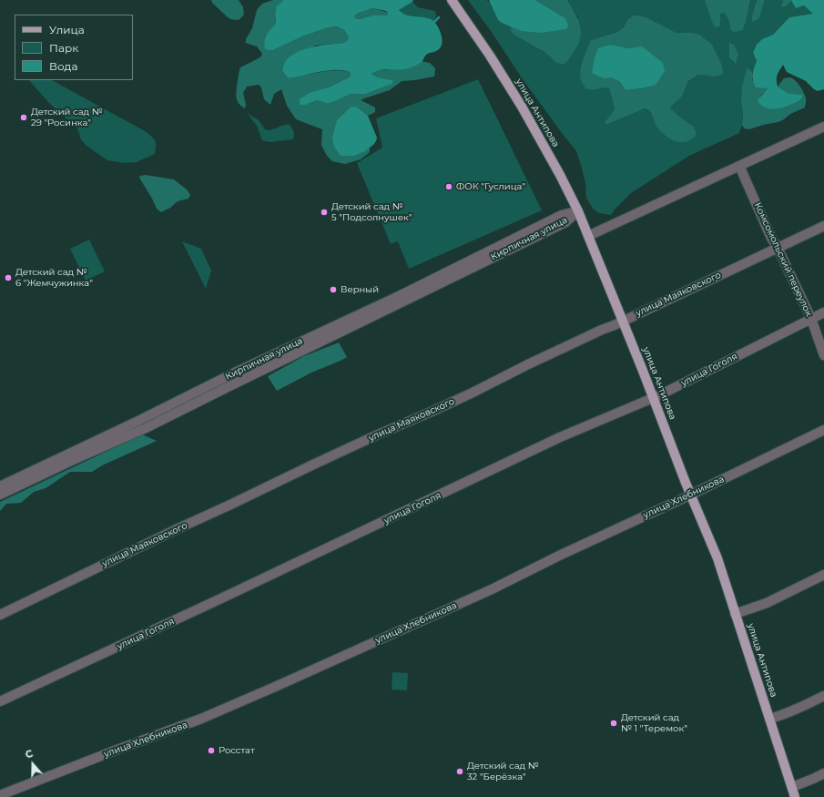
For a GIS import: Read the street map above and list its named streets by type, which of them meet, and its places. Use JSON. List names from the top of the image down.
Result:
{
  "streets": {
    "main road": ["улица Антипова"],
    "street": [
      "Кирпичная улица",
      "Комсомольский переулок",
      "улица Маяковского",
      "улица Гоголя",
      "улица Хлебникова"
    ]
  },
  "crossings": [
    ["улица Антипова", "Кирпичная улица"],
    ["улица Антипова", "улица Маяковского"],
    ["улица Антипова", "улица Гоголя"],
    ["улица Антипова", "улица Хлебникова"],
    ["Комсомольский переулок", "улица Маяковского"],
    ["Комсомольский переулок", "улица Гоголя"]
  ],
  "places": [
    "Детский сад № 29 \"Росинка\"",
    "ФОК \"Гуслица\"",
    "Детский сад № 5 \"Подсолнушек\"",
    "Детский сад № 6 \"Жемчужинка\"",
    "Верный",
    "Детский сад № 1 \"Теремок\"",
    "Росстат",
    "Детский сад № 32 \"Берёзка\""
  ],
  "legend": ["Улица", "Парк", "Вода"],
  "north": "top"
}
